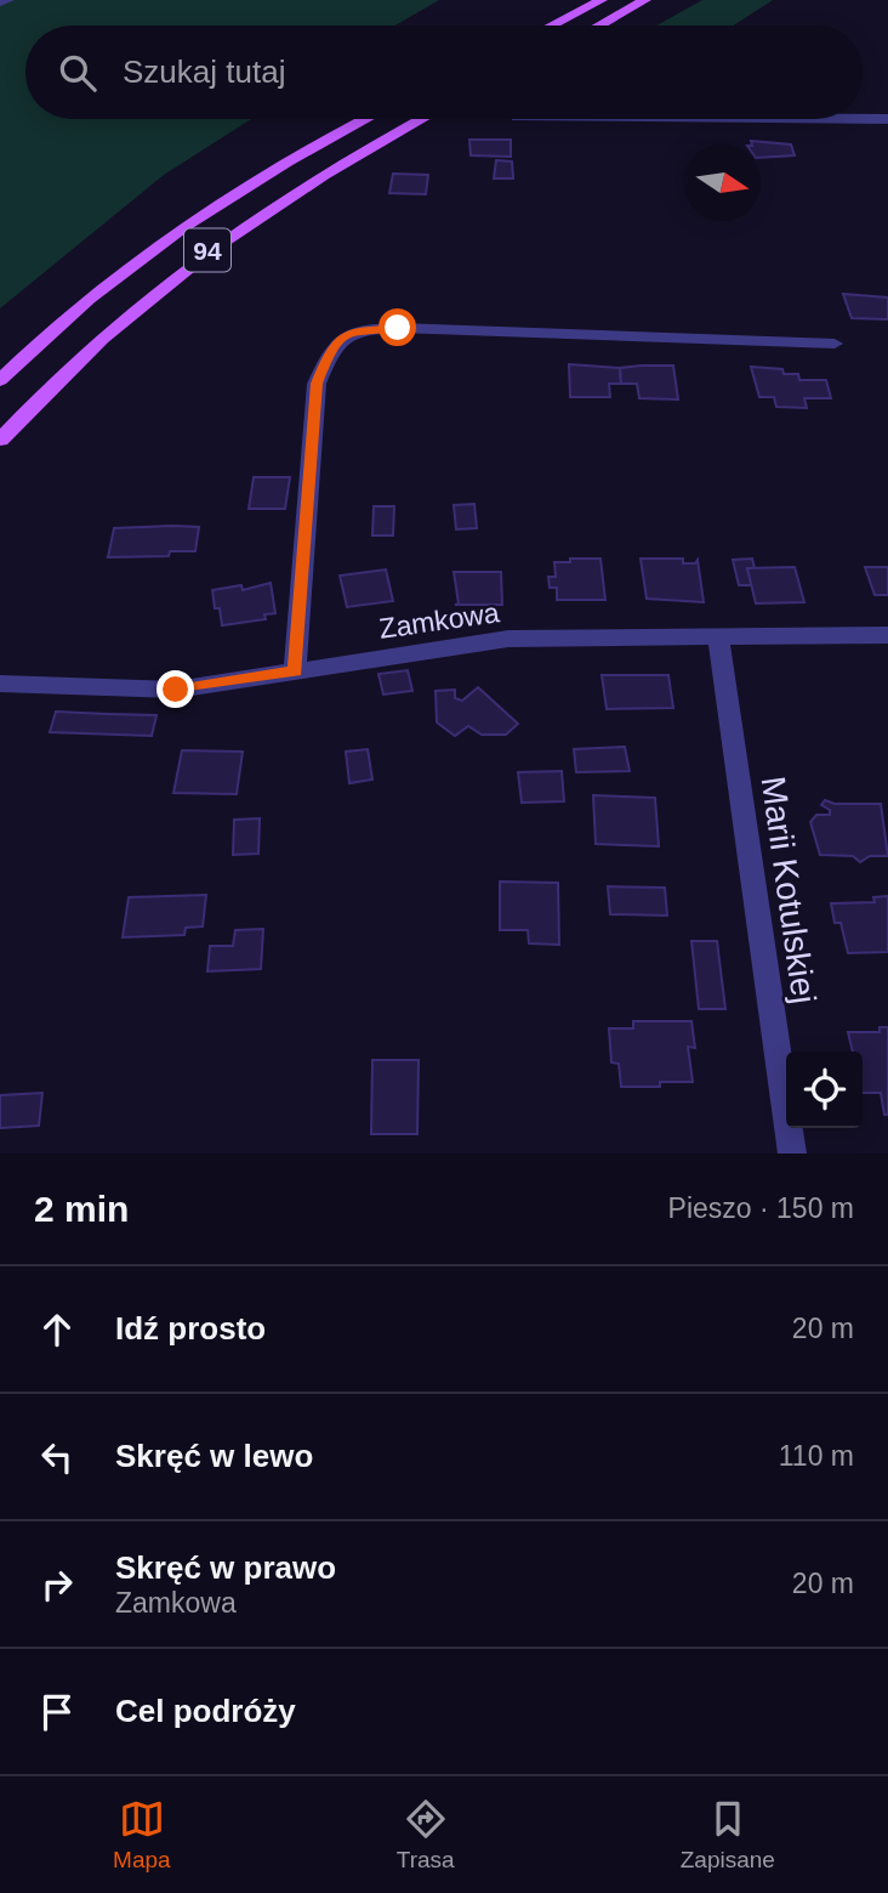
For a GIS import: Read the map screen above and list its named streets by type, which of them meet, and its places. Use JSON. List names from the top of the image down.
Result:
{
  "streets": {
    "main road": ["94"],
    "street": ["Zamkowa", "Marii Kotulskiej"]
  },
  "crossings": [
    ["Zamkowa", "Marii Kotulskiej"]
  ],
  "north": "right",
  "page": {
    "search": "Szukaj tutaj",
    "heading": ["2 min", "Pieszo · 150 m"],
    "list": [
      ["Idź prosto", "20 m"],
      ["Skręć w lewo", "110 m"],
      ["Skręć w prawo", "Zamkowa", "20 m"],
      "Cel podróży"
    ],
    "nav": ["Mapa", "Trasa", "Zapisane"]
  }
}
